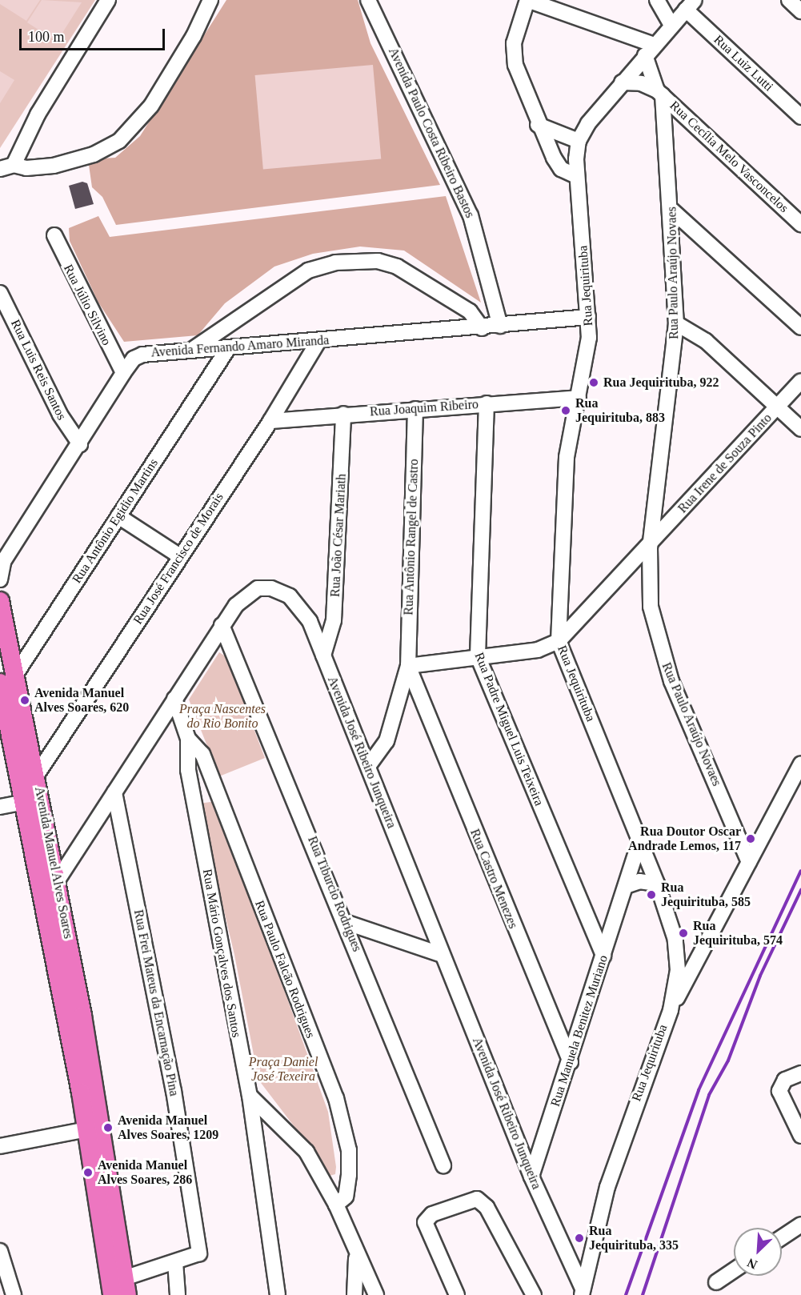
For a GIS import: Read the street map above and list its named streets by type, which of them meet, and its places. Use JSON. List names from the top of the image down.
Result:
{
  "streets": {
    "main road": ["Avenida Manuel Alves Soares"],
    "street": [
      "Rua Luiz Lutti",
      "Avenida Paulo Costa Ribeiro Bastos",
      "Rua Cecília Melo Vasconcelos",
      "Rua Paulo Araújo Novaes",
      "Rua Jequirituba",
      "Rua Júlio Silvino",
      "Avenida Fernando Amaro Miranda",
      "Rua Luis Reis Santos",
      "Rua Joaquim Ribeiro",
      "Rua Irene de Souza Pinto",
      "Rua Antônio Egidio Martins",
      "Rua João César Mariath",
      "Rua Antônio Rangel de Castro",
      "Rua José Francisco de Morais",
      "Rua Padre Miguel Luis Teixeira",
      "Avenida José Ribeiro Junqueira",
      "Rua Castro Menezes",
      "Rua Tiburcio Rodrigues",
      "Rua Mário Gonçalves dos Santos",
      "Rua Paulo Falcão Rodrigues",
      "Rua Frei Mateus da Encarnação Pina",
      "Rua Manuela Benitez Muriano"
    ]
  },
  "crossings": [
    ["Avenida Paulo Costa Ribeiro Bastos", "Avenida Fernando Amaro Miranda"],
    ["Rua Cecília Melo Vasconcelos", "Rua Paulo Araújo Novaes"],
    ["Rua Paulo Araújo Novaes", "Rua Irene de Souza Pinto"],
    ["Rua Jequirituba", "Avenida Fernando Amaro Miranda"],
    ["Rua Jequirituba", "Rua Joaquim Ribeiro"],
    ["Rua Jequirituba", "Rua Irene de Souza Pinto"],
    ["Rua Jequirituba", "Avenida José Ribeiro Junqueira"],
    ["Rua Jequirituba", "Rua Manuela Benitez Muriano"],
    ["Rua Júlio Silvino", "Avenida Fernando Amaro Miranda"],
    ["Avenida Fernando Amaro Miranda", "Rua Luis Reis Santos"],
    ["Avenida Fernando Amaro Miranda", "Rua Antônio Egidio Martins"],
    ["Avenida Fernando Amaro Miranda", "Rua José Francisco de Morais"],
    ["Rua Joaquim Ribeiro", "Rua João César Mariath"],
    ["Rua Joaquim Ribeiro", "Rua Antônio Rangel de Castro"],
    ["Rua Joaquim Ribeiro", "Rua José Francisco de Morais"],
    ["Rua Joaquim Ribeiro", "Rua Padre Miguel Luis Teixeira"],
    ["Rua Antônio Egidio Martins", "Avenida Manuel Alves Soares"],
    ["Rua João César Mariath", "Avenida José Ribeiro Junqueira"],
    ["Rua Antônio Rangel de Castro", "Rua Castro Menezes"],
    ["Rua José Francisco de Morais", "Avenida Manuel Alves Soares"],
    ["Rua Padre Miguel Luis Teixeira", "Rua Manuela Benitez Muriano"],
    ["Avenida José Ribeiro Junqueira", "Avenida Manuel Alves Soares"],
    ["Avenida José Ribeiro Junqueira", "Rua Tiburcio Rodrigues"],
    ["Avenida José Ribeiro Junqueira", "Rua Mário Gonçalves dos Santos"],
    ["Avenida José Ribeiro Junqueira", "Rua Frei Mateus da Encarnação Pina"],
    ["Avenida José Ribeiro Junqueira", "Rua Manuela Benitez Muriano"],
    ["Avenida Manuel Alves Soares", "Rua Frei Mateus da Encarnação Pina"],
    ["Rua Castro Menezes", "Rua Manuela Benitez Muriano"],
    ["Rua Mário Gonçalves dos Santos", "Rua Paulo Falcão Rodrigues"]
  ],
  "parks": ["Praça Nascentes do Rio Bonito", "Praça Daniel José Texeira"],
  "places": [
    "Rua Jequirituba, 922",
    "Rua Jequirituba, 883",
    "Avenida Manuel Alves Soares, 620",
    "Rua Doutor Oscar Andrade Lemos, 117",
    "Rua Jequirituba, 585",
    "Rua Jequirituba, 574",
    "Avenida Manuel Alves Soares, 1209",
    "Avenida Manuel Alves Soares, 286",
    "Rua Jequirituba, 335"
  ],
  "scale_bar": "100 m",
  "north": "bottom left"
}
